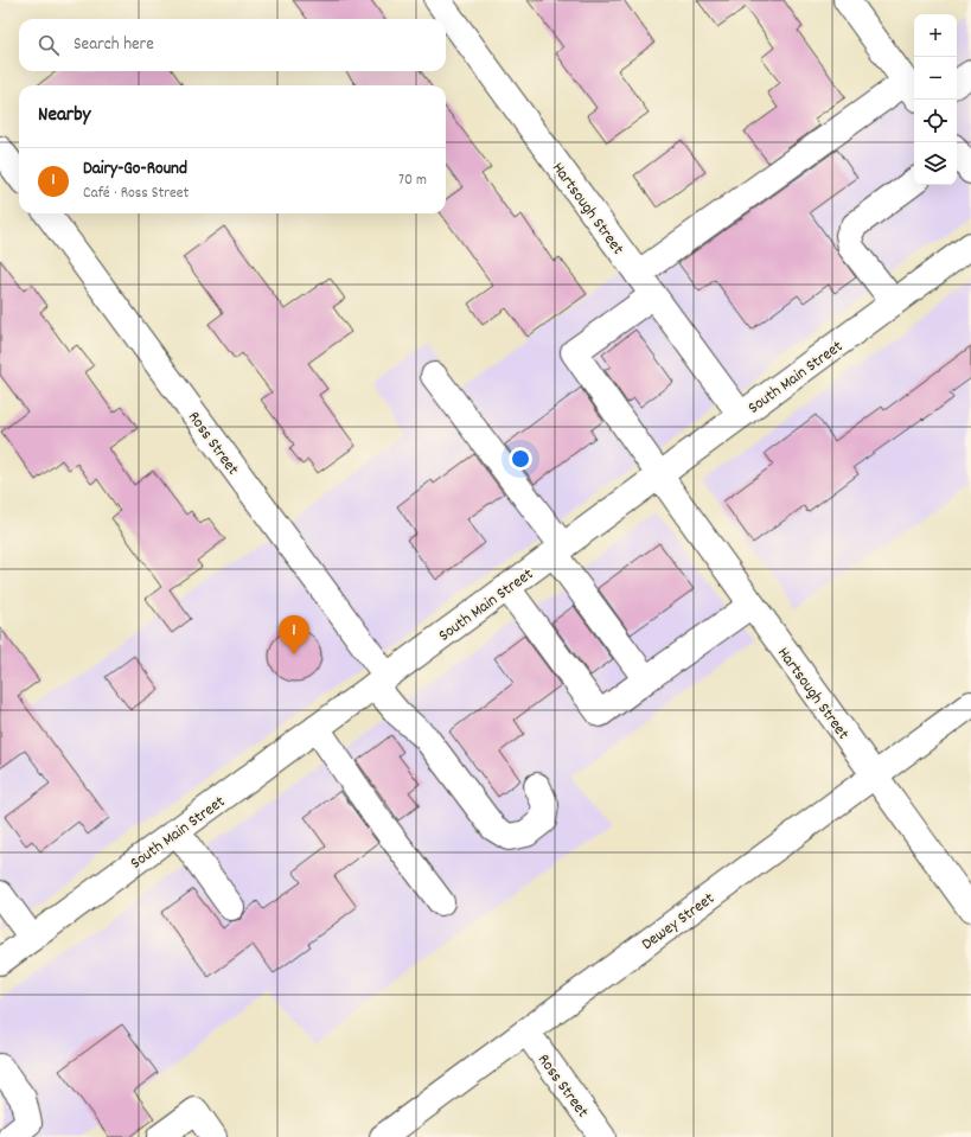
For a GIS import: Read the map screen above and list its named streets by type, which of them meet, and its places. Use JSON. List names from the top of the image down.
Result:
{
  "streets": {
    "street": [
      "Hartsough Street",
      "South Main Street",
      "Ross Street",
      "Dewey Street"
    ]
  },
  "crossings": [
    ["Hartsough Street", "South Main Street"],
    ["Hartsough Street", "Dewey Street"],
    ["South Main Street", "Ross Street"],
    ["Ross Street", "Dewey Street"]
  ],
  "page": {
    "map_buttons": ["+", "−"],
    "search": "Search here",
    "heading": "Nearby",
    "list": [
      {
        "mark": "1",
        "name": "Dairy-Go-Round",
        "note": "Café · Ross Street",
        "value": "70 m"
      }
    ],
    "pins": "1"
  }
}
